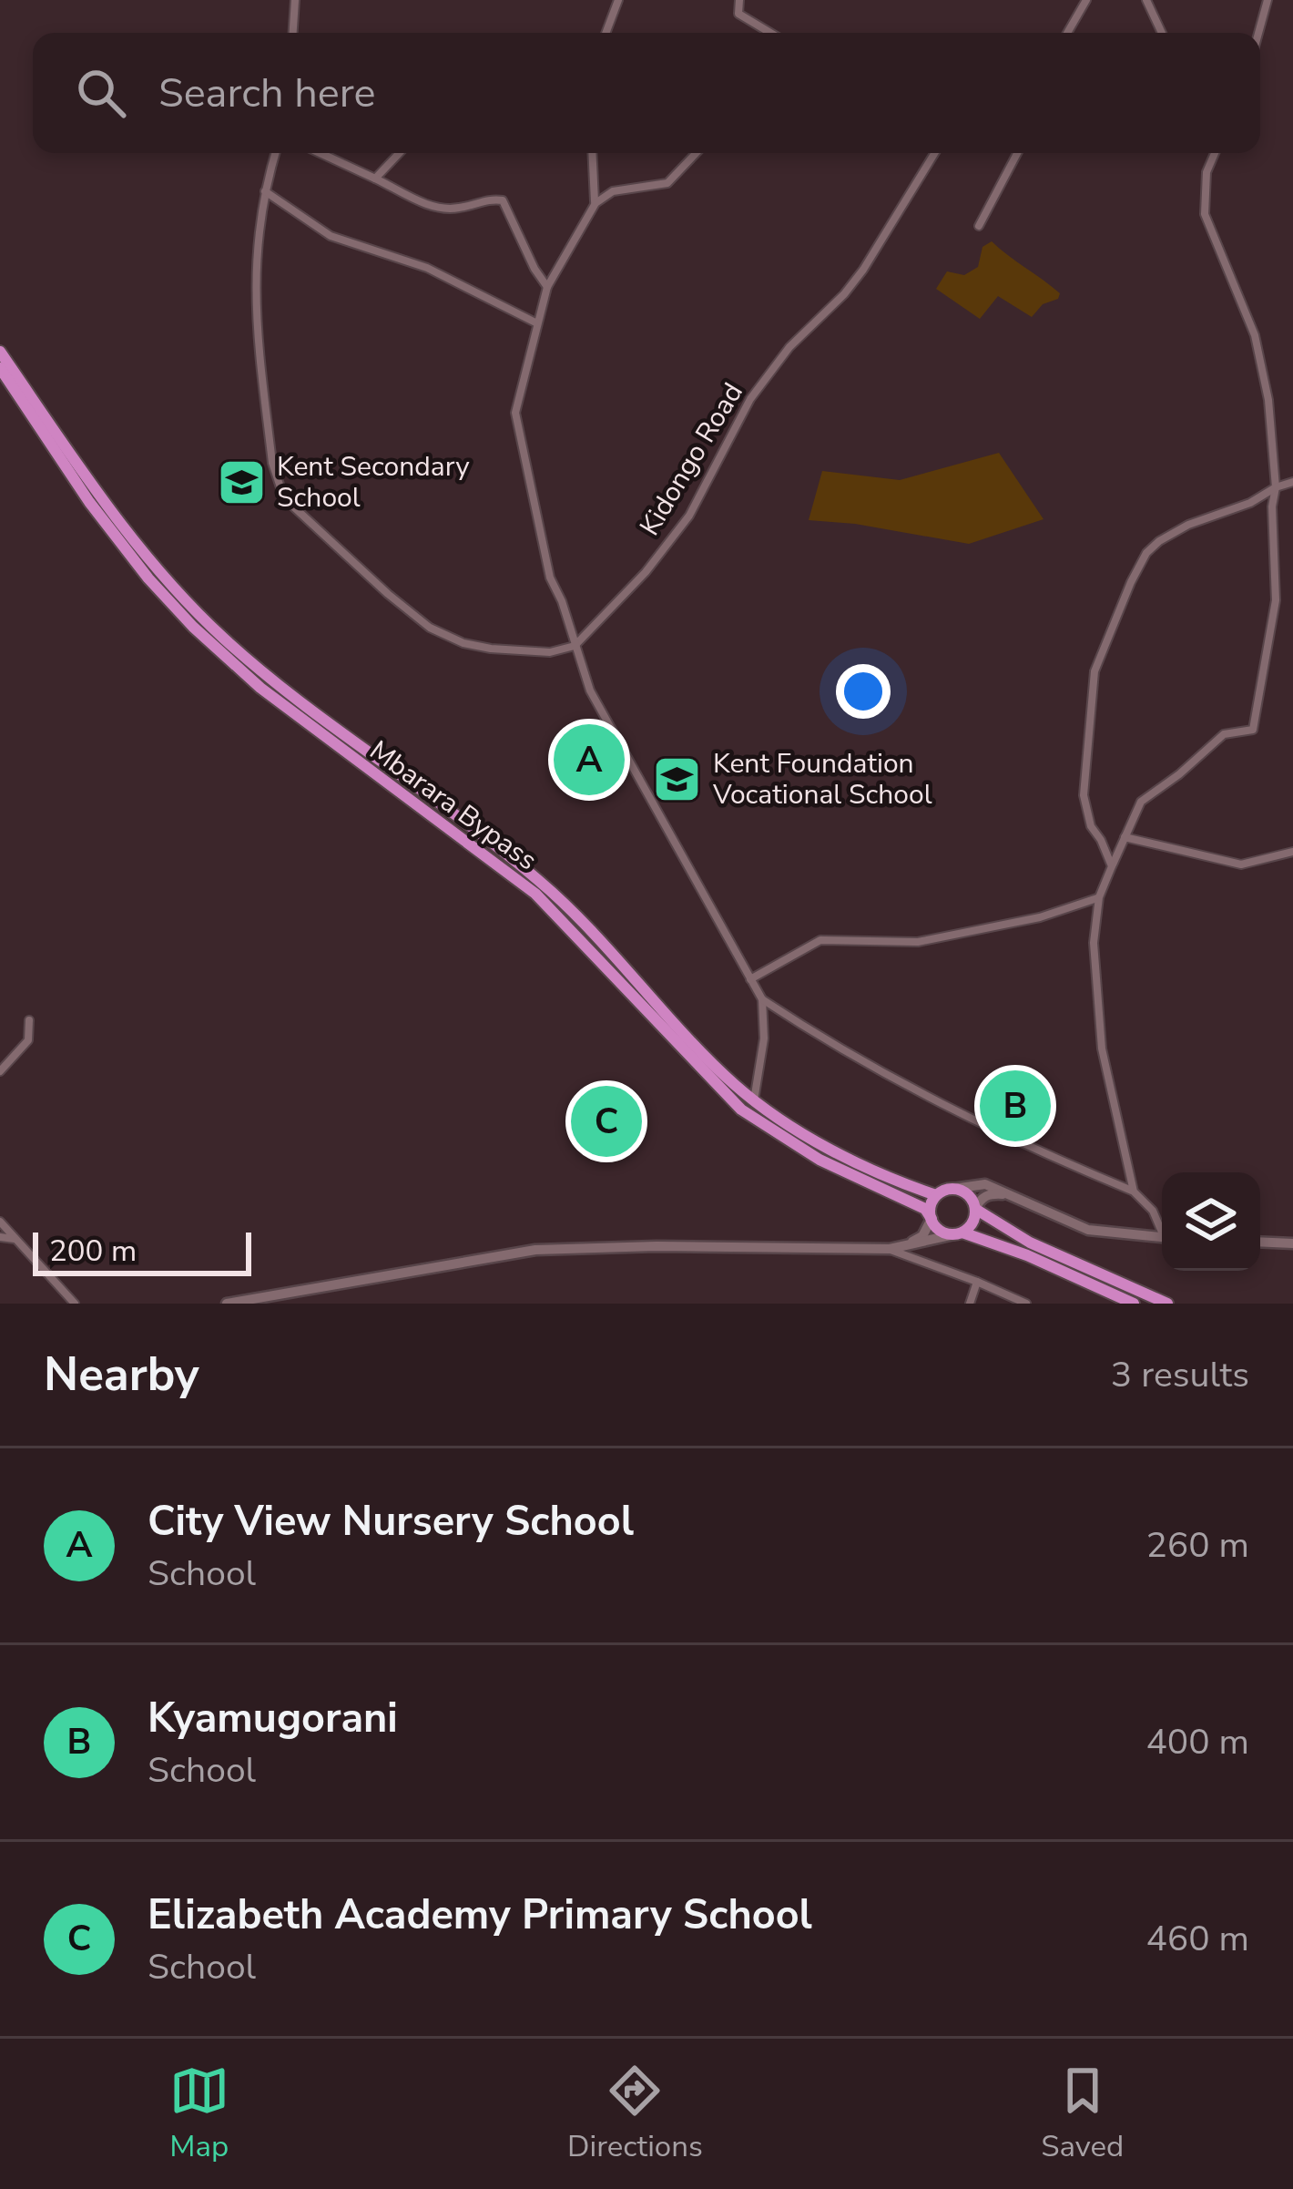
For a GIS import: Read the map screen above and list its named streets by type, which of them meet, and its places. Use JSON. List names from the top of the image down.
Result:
{
  "streets": {
    "highway": ["Mbarara Bypass"],
    "street": ["Kidongo Road"]
  },
  "places": {
    "school or university": ["Kent Secondary School", "Kent Foundation Vocational School"]
  },
  "scale_bar": "200 m",
  "page": {
    "search": "Search here",
    "pins": ["A", "B", "C"],
    "scale": "200 m",
    "heading": ["Nearby", "3 results"],
    "list": [
      {
        "mark": "A",
        "name": "City View Nursery School",
        "note": "School",
        "value": "260 m"
      },
      {
        "mark": "B",
        "name": "Kyamugorani",
        "note": "School",
        "value": "400 m"
      },
      {
        "mark": "C",
        "name": "Elizabeth Academy Primary School",
        "note": "School",
        "value": "460 m"
      }
    ],
    "nav": ["Map", "Directions", "Saved"]
  }
}
